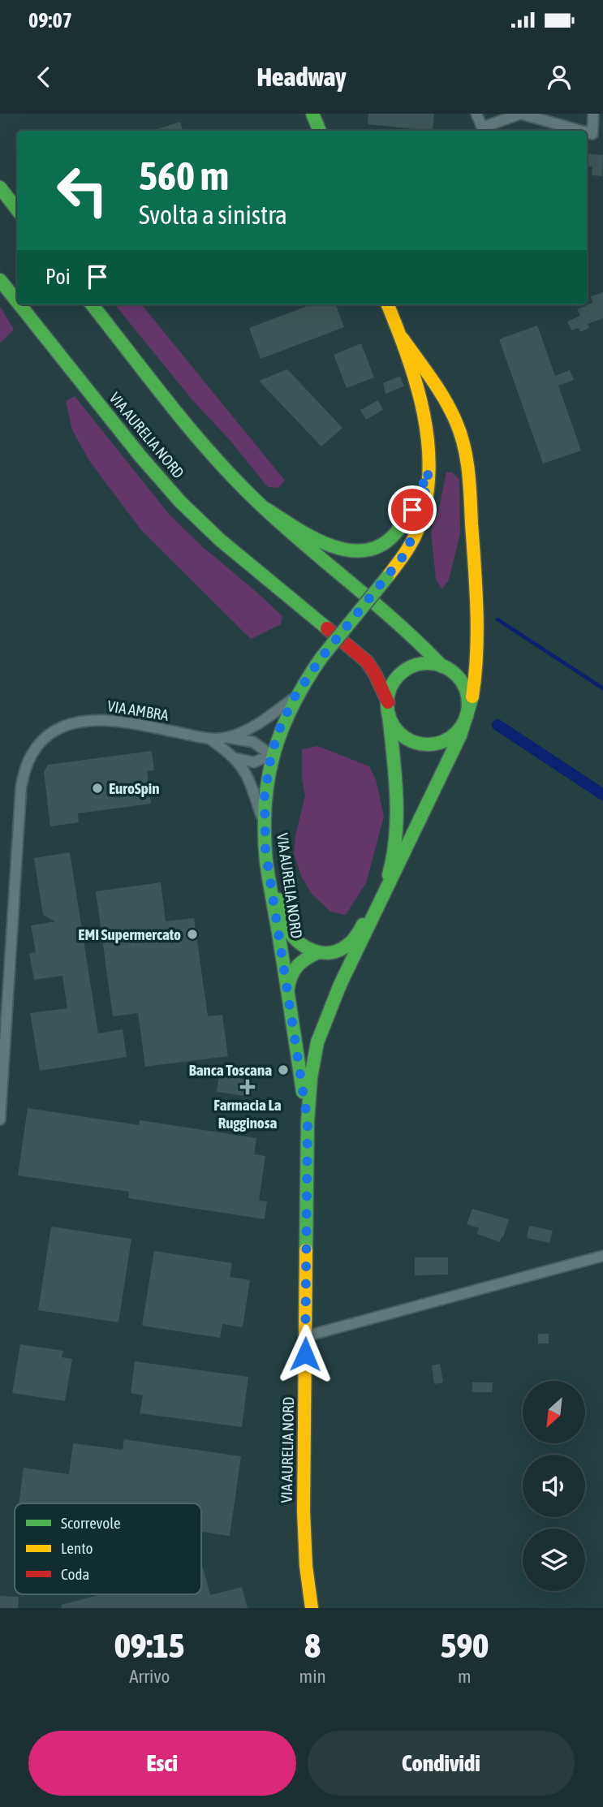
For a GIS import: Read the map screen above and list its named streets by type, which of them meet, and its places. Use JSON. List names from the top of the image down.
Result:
{
  "streets": {
    "main road": ["VIA AURELIA NORD"],
    "street": ["VIA AMBRA"]
  },
  "places": {
    "other": ["EuroSpin", "EMI Supermercato", "Banca Toscana"],
    "health": ["Farmacia La Rugginosa"]
  },
  "legend": ["Scorrevole", "Lento", "Coda"],
  "north": "bottom left",
  "page": {
    "status": "09:07",
    "header": "Headway",
    "turn": ["560 m", "Svolta a sinistra"],
    "then": "Poi",
    "eta": [
      "09:15",
      "Arrivo",
      "8",
      "min",
      "590",
      "m"
    ],
    "buttons": ["Esci", "Condividi"]
  }
}
